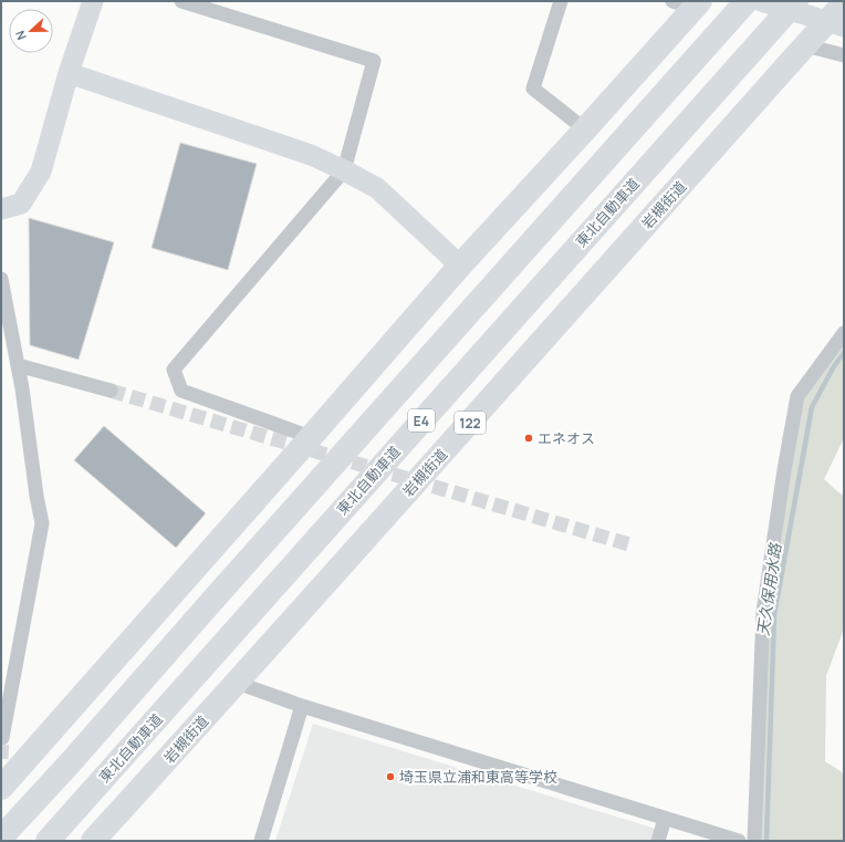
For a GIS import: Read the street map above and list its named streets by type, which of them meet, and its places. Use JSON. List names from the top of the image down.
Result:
{
  "streets": {
    "highway": [
      "岩槻街道",
      "東北自動車道",
      "E4",
      "122"
    ]
  },
  "water": ["天久保用水路"],
  "places": ["エネオス", "埼玉県立浦和東高等学校"],
  "north": "left"
}
